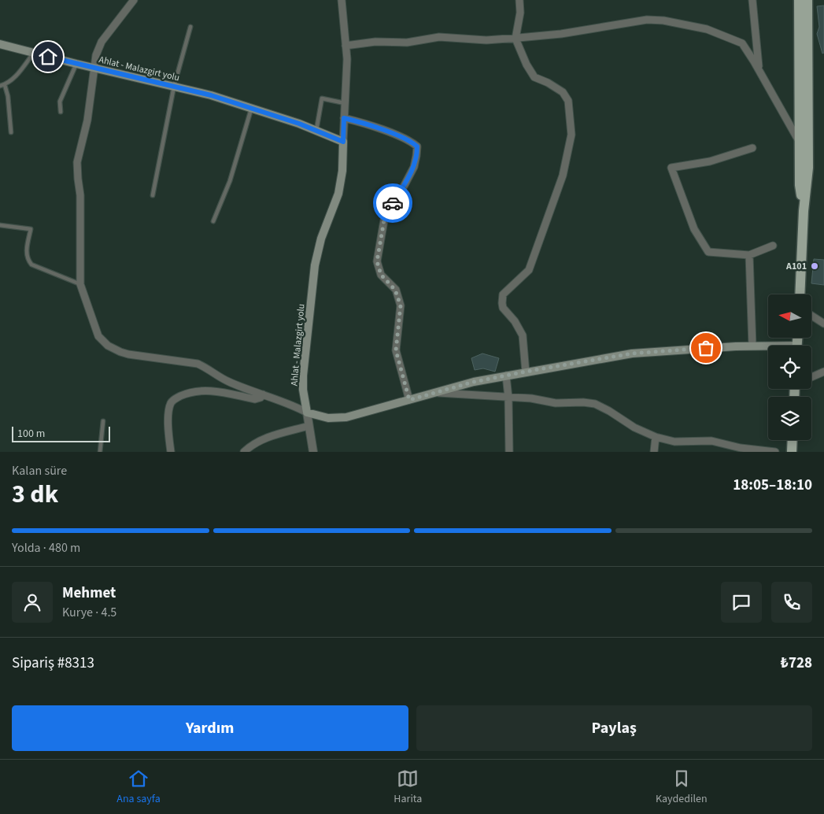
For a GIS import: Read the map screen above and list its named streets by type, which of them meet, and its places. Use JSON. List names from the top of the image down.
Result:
{
  "streets": {
    "main road": ["Ahlat - Malazgirt yolu"]
  },
  "places": ["A101"],
  "scale_bar": "100 m",
  "north": "left",
  "page": {
    "scale": "100 m",
    "heading": ["3 dk", "Kalan süre", "18:05–18:10"],
    "panel": [
      "Mehmet",
      "Kurye · 4.5",
      "Sipariş #8313",
      "₺728"
    ],
    "bar": "Yolda · 480 m",
    "buttons": ["Yardım", "Paylaş"],
    "tabs": ["Ana sayfa", "Harita", "Kaydedilen"]
  }
}
